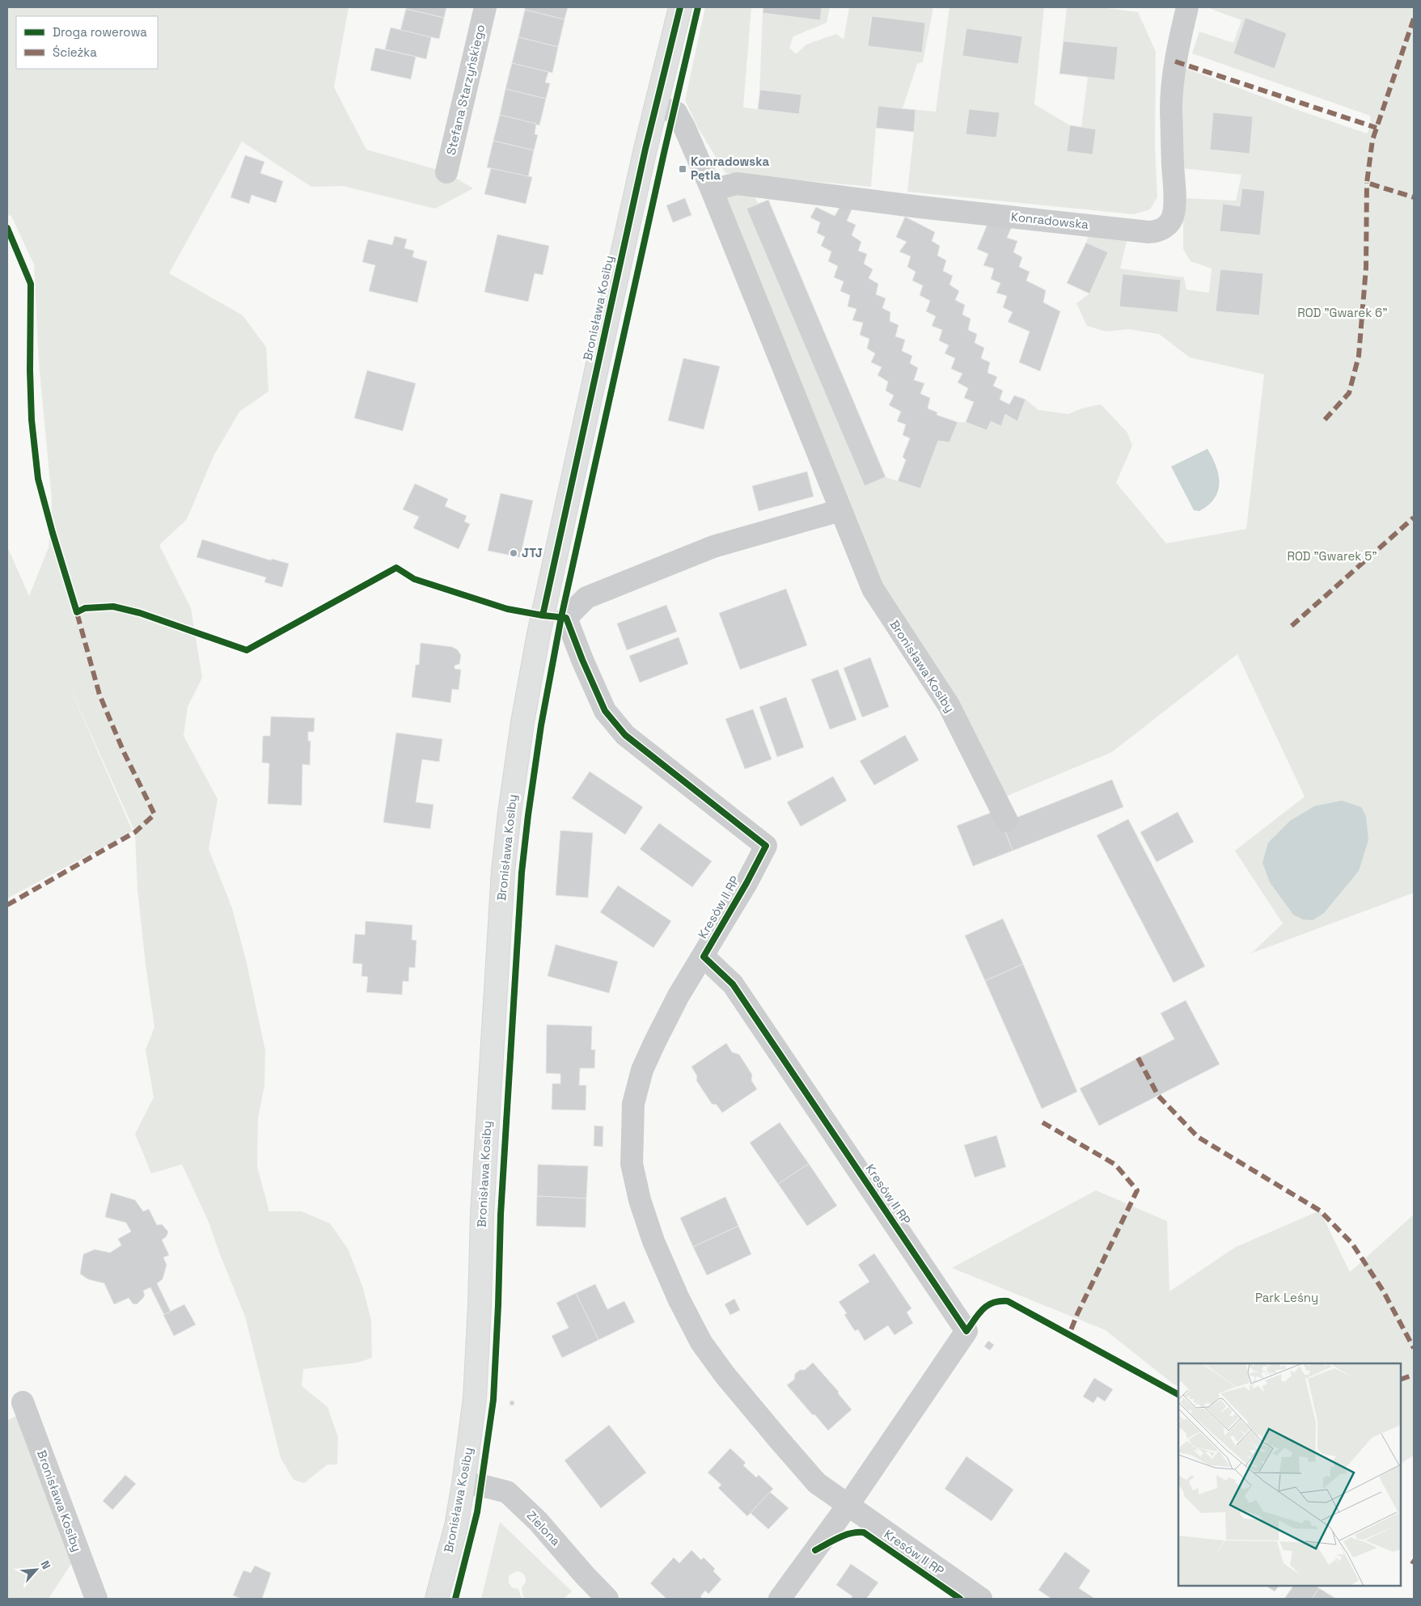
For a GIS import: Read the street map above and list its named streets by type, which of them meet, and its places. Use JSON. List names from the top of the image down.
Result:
{
  "streets": {
    "street": [
      "Stefana Starzyńskiego",
      "Konradowska",
      "Bronisława Kosiby",
      "Kresów II RP",
      "Zielona"
    ]
  },
  "crossings": [
    ["Konradowska", "Bronisława Kosiby"],
    ["Bronisława Kosiby", "Zielona"]
  ],
  "parks": ["ROD \"Gwarek 6\"", "ROD \"Gwarek 5\"", "Park Leśny"],
  "places": {
    "transit": ["Konradowska Pętla"],
    "other": ["JTJ"]
  },
  "legend": ["Droga rowerowa", "Ścieżka"],
  "north": "top right"
}
